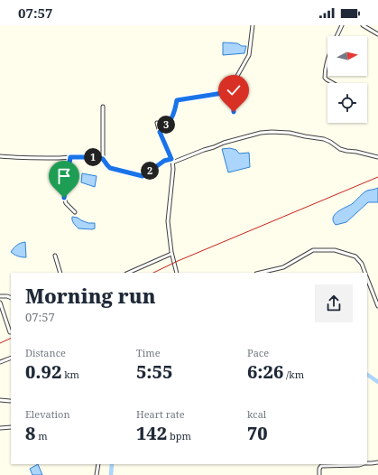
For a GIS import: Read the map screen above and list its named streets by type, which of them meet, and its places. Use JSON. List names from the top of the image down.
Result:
{
  "north": "right",
  "page": {
    "status": "07:57",
    "pins": ["3", "1", "2"],
    "heading": ["Morning run", "07:57"],
    "stats": [
      ["Distance", "0.92 km"],
      ["Time", "5:55"],
      ["Pace", "6:26 /km"],
      ["Elevation", "8 m"],
      ["Heart rate", "142 bpm"],
      ["kcal", "70"]
    ]
  }
}
